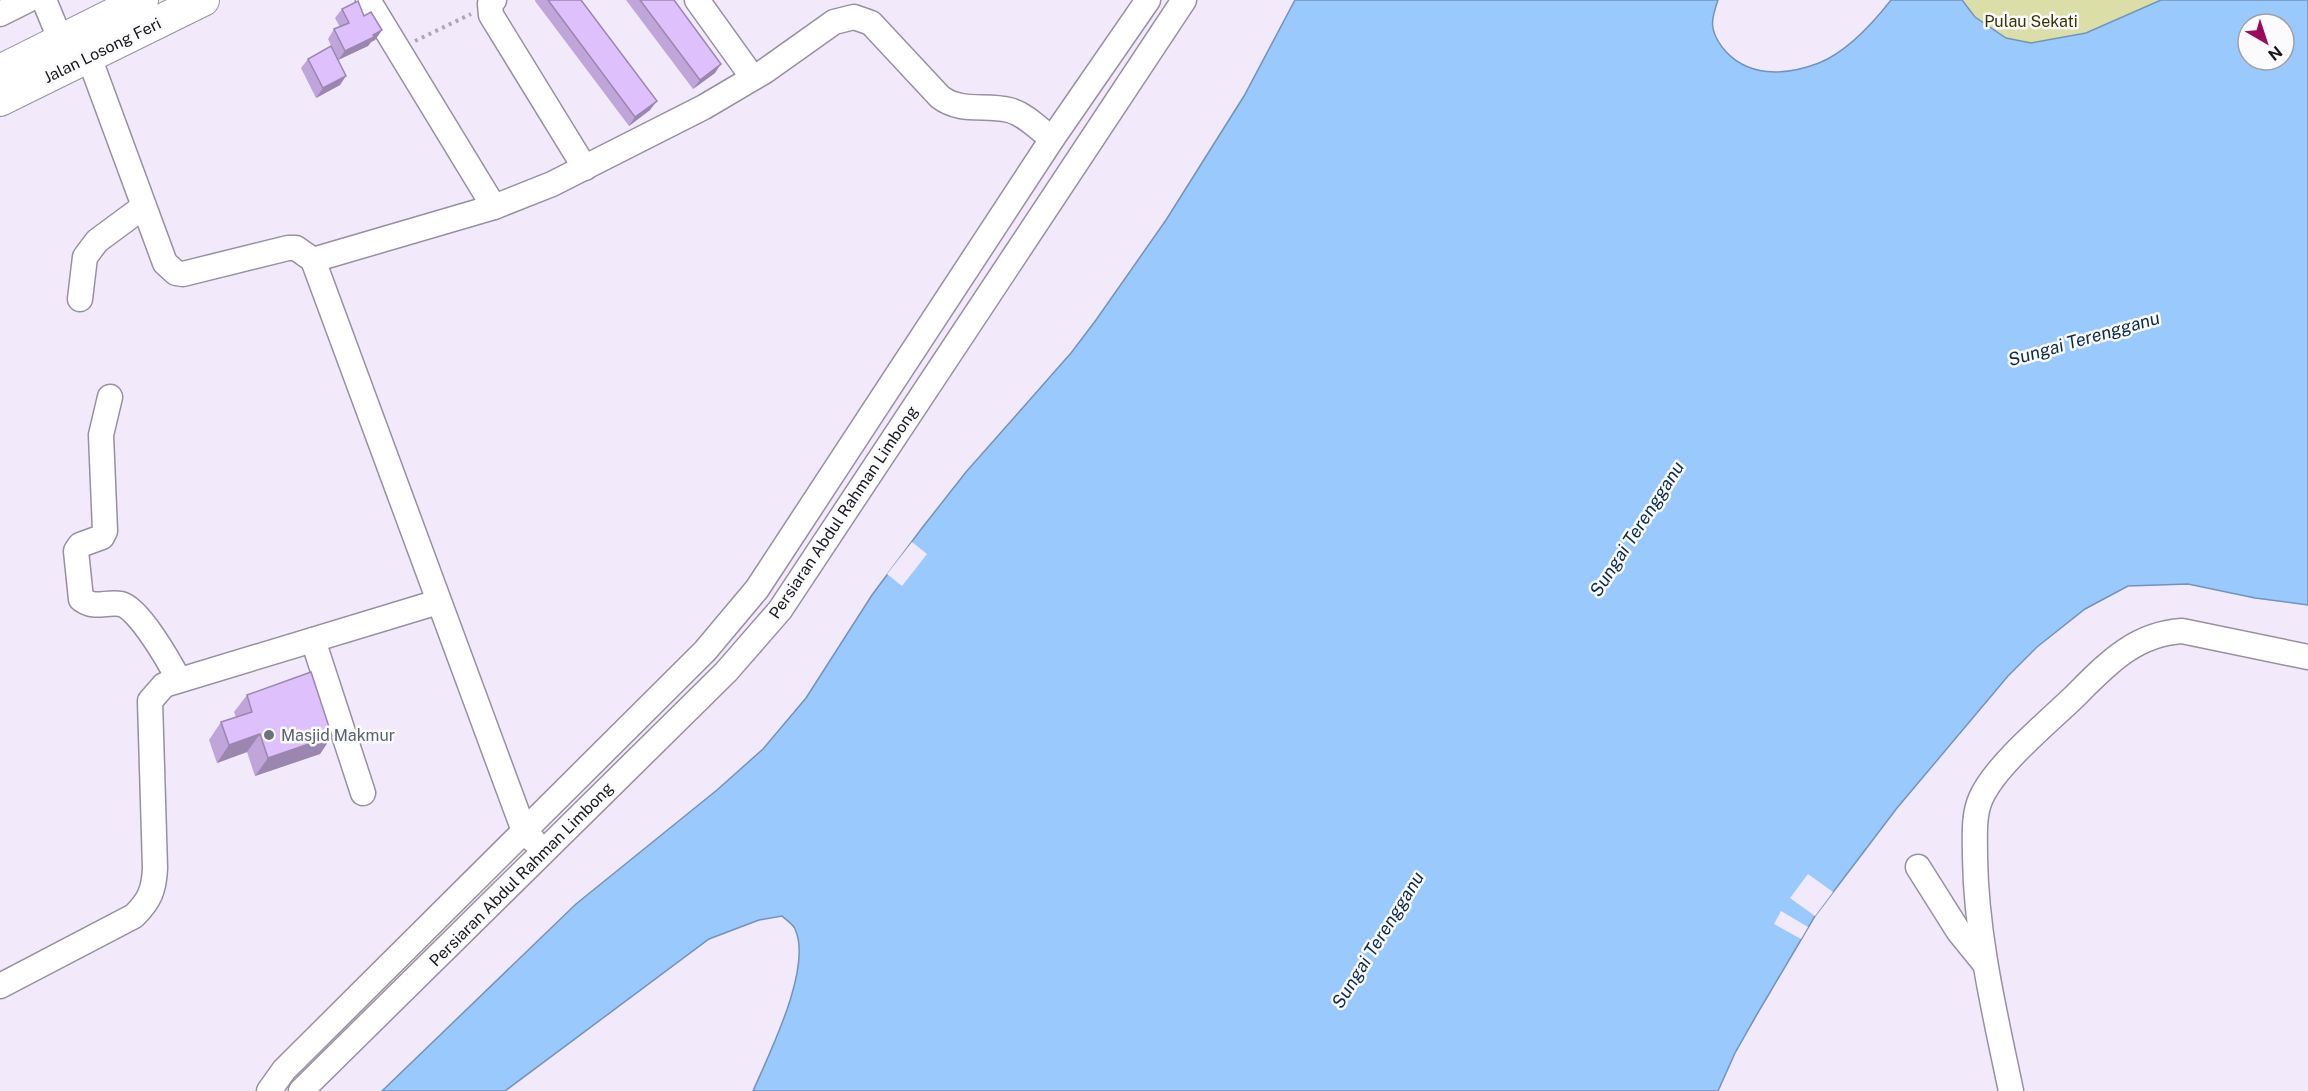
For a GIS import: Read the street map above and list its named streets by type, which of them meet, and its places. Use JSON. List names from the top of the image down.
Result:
{
  "streets": {
    "main road": ["Jalan Losong Feri"],
    "street": ["Persiaran Abdul Rahman Limbong"]
  },
  "water": ["Sungai Terengganu"],
  "parks": ["Pulau Sekati"],
  "places": ["Masjid Makmur"],
  "north": "bottom right"
}
